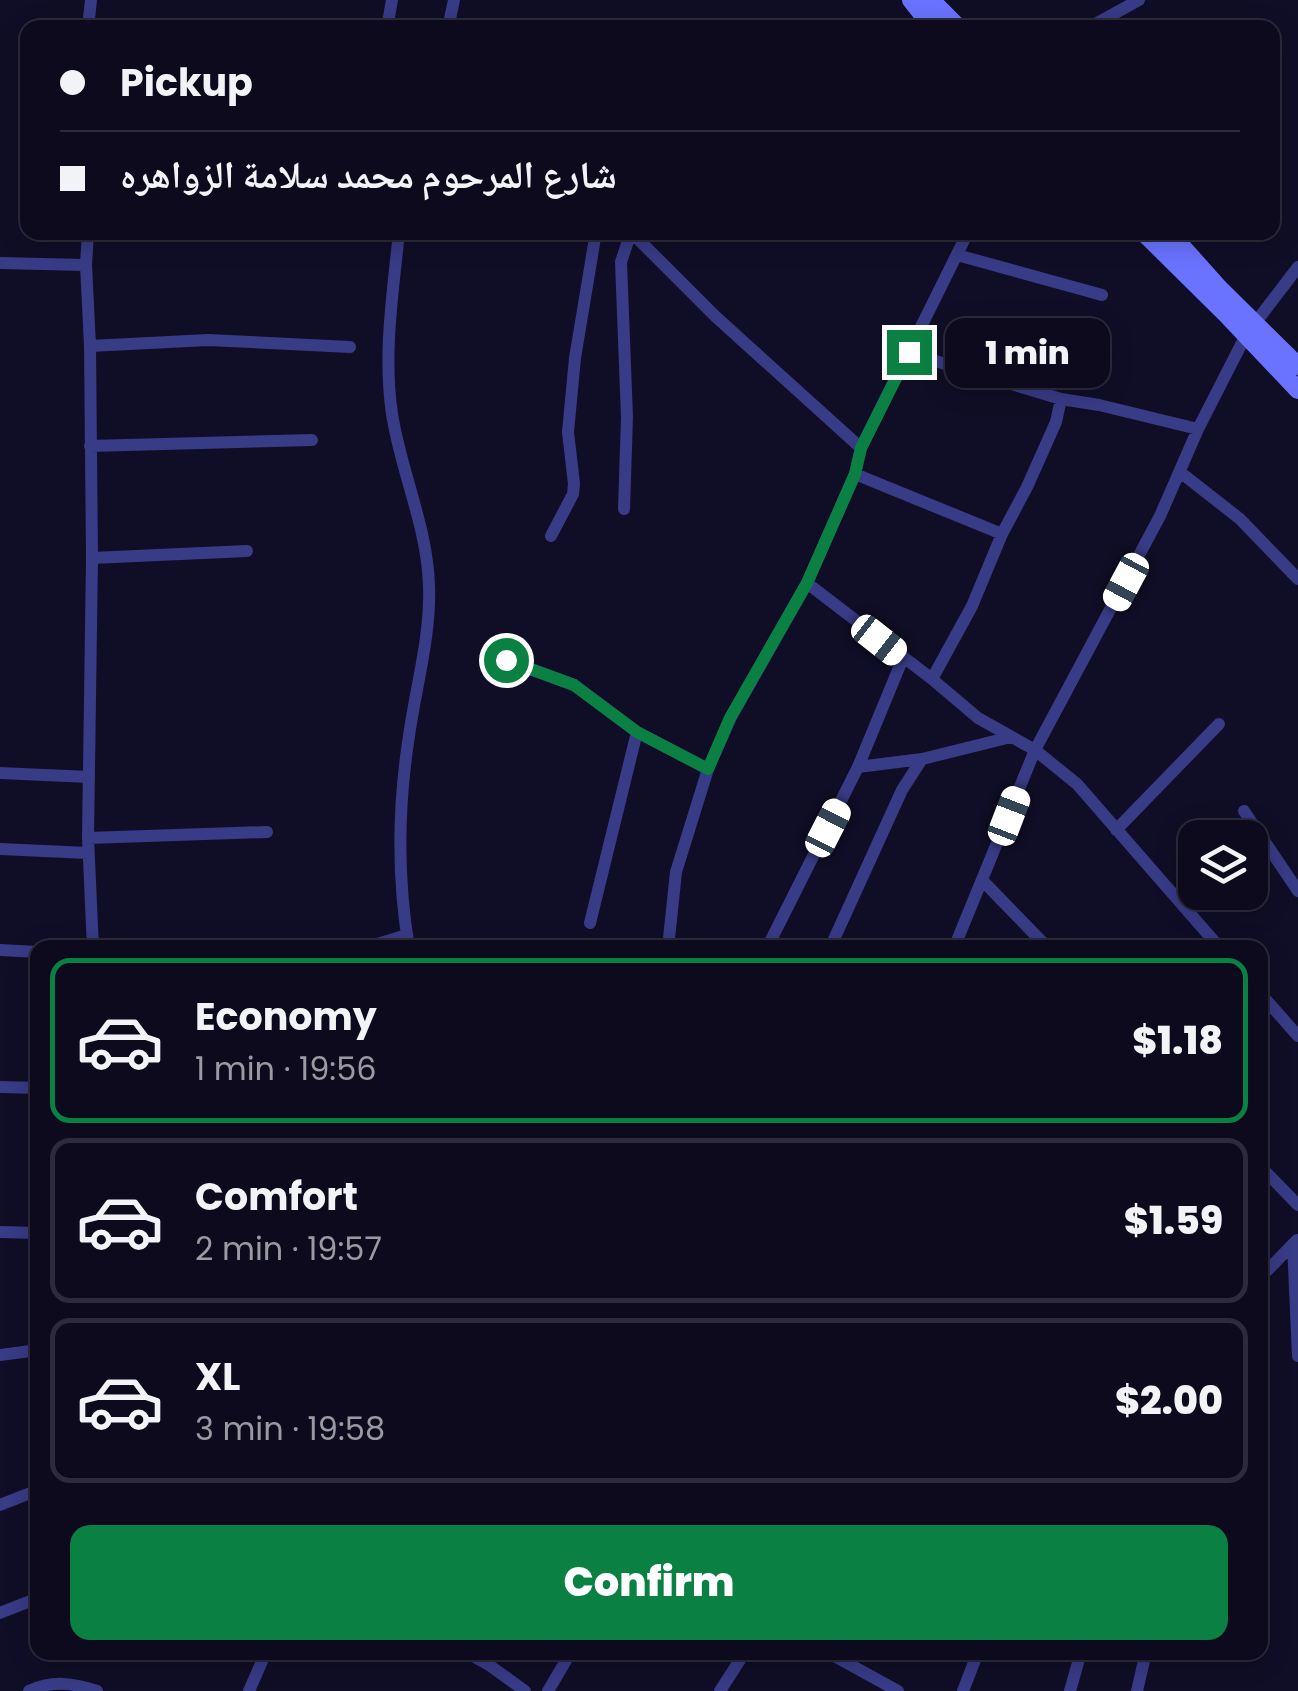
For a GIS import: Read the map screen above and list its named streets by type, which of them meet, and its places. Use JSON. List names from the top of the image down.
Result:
{
  "page": {
    "banner": ["Pickup", "شارع المرحوم محمد سلامة الزواهره"],
    "bubble": "1 min",
    "list": [
      {
        "name": "Economy",
        "note": "1 min · 19:56",
        "value": "$1.18"
      },
      {
        "name": "Comfort",
        "note": "2 min · 19:57",
        "value": "$1.59"
      },
      {
        "name": "XL",
        "note": "3 min · 19:58",
        "value": "$2.00"
      }
    ],
    "buttons": "Confirm"
  }
}
